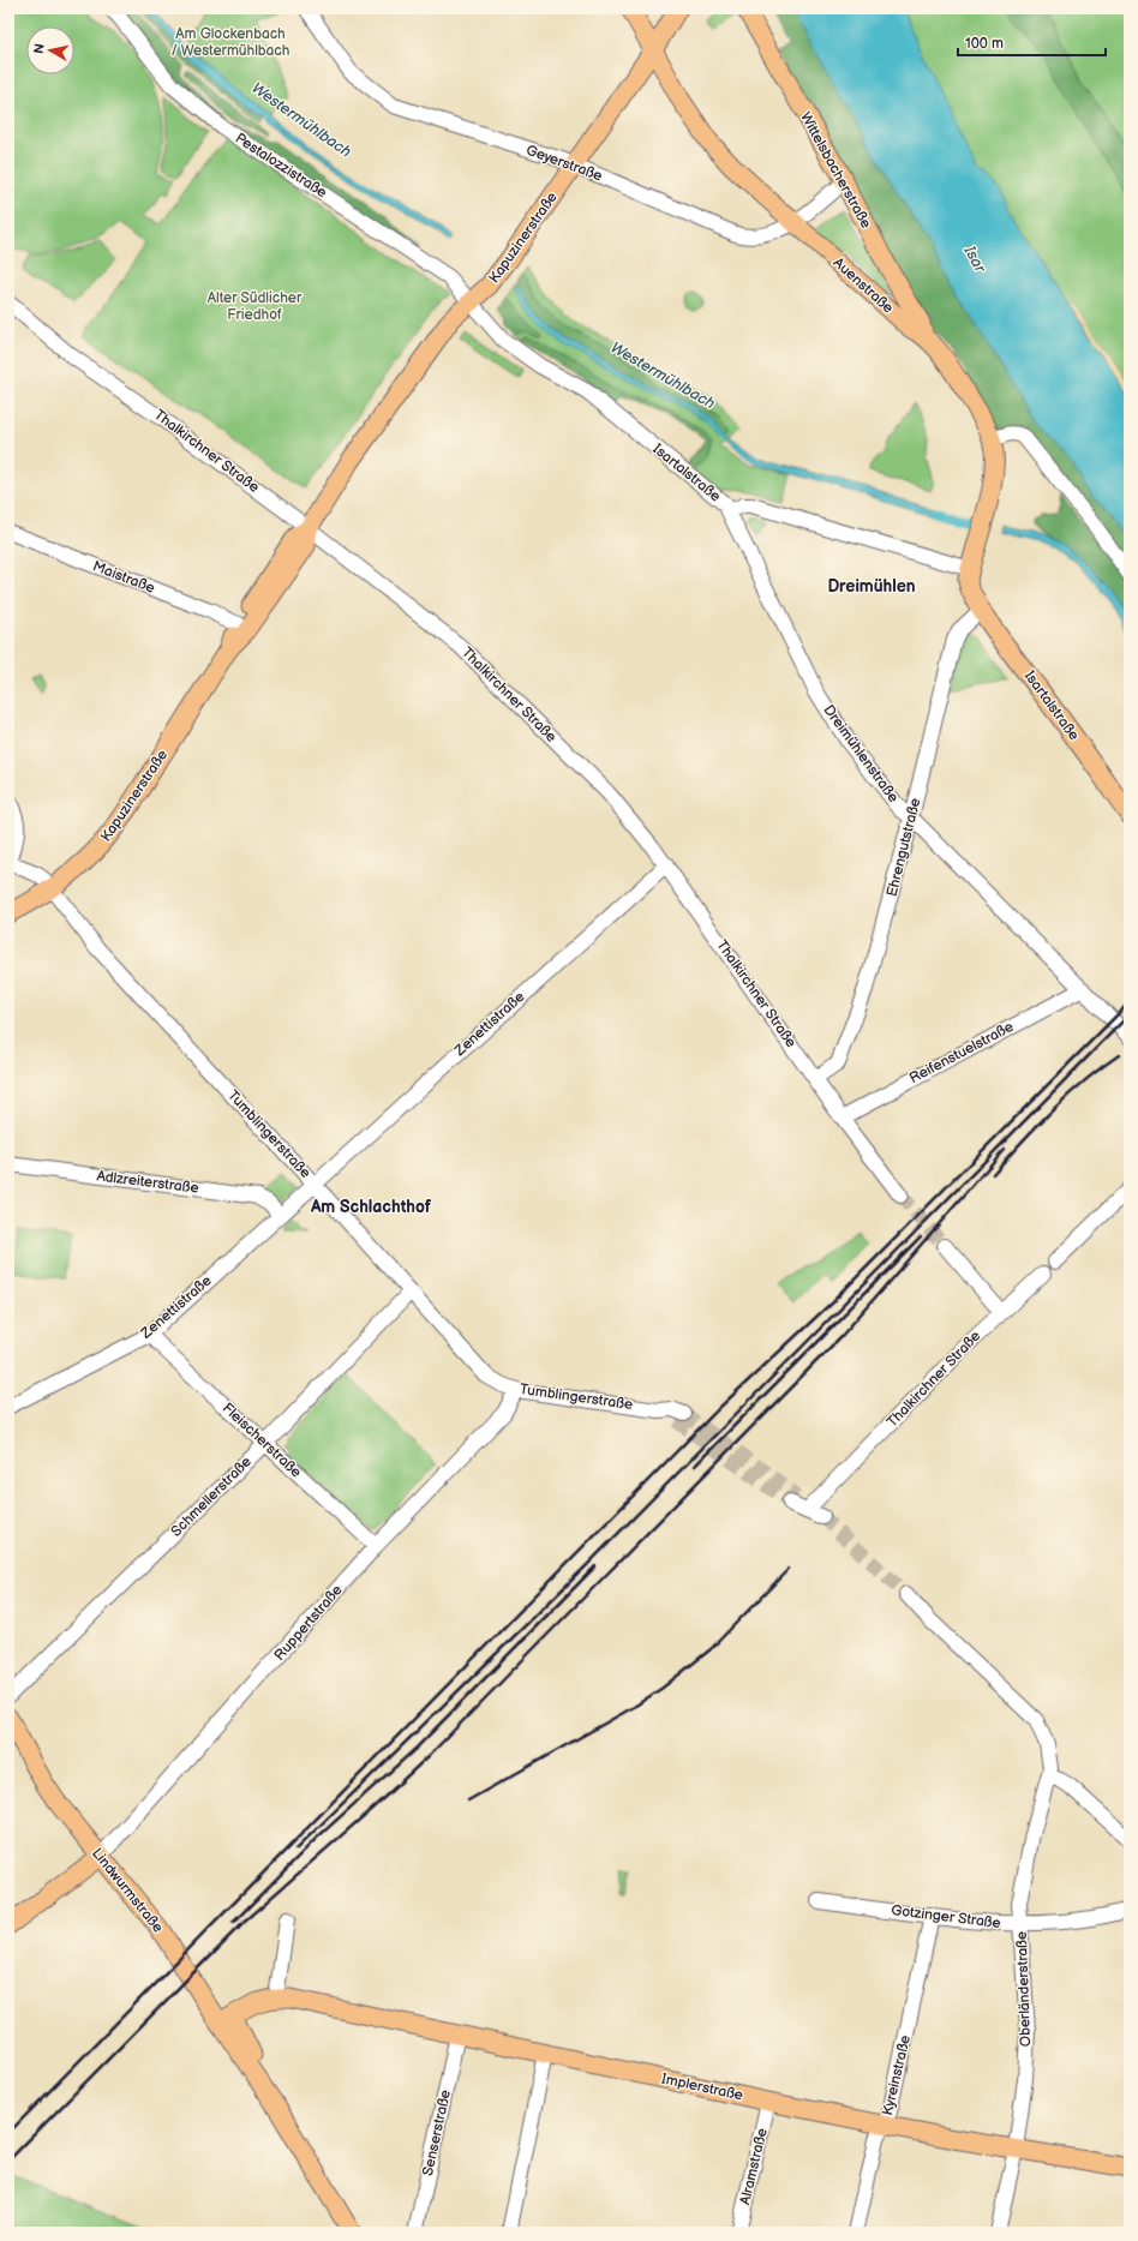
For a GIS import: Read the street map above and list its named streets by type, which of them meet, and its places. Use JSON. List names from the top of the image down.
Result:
{
  "streets": {
    "main road": [
      "Wittelsbacherstraße",
      "Kapuzinerstraße",
      "Auenstraße",
      "Isartalstraße",
      "Lindwurmstraße",
      "Implerstraße"
    ],
    "street": [
      "Geyerstraße",
      "Pestalozzistraße",
      "Thalkirchner Straße",
      "Maistraße",
      "Dreimühlenstraße",
      "Ehrengutstraße",
      "Zenettistraße",
      "Reifenstuelstraße",
      "Tumblingerstraße",
      "Adlzreiterstraße",
      "Fleischerstraße",
      "Schmellerstraße",
      "Ruppertstraße",
      "Gotzinger Straße",
      "Oberländerstraße",
      "Kyreinstraße",
      "Senserstraße",
      "Alramstraße"
    ]
  },
  "crossings": [
    ["Geyerstraße", "Wittelsbacherstraße"],
    ["Geyerstraße", "Kapuzinerstraße"],
    ["Geyerstraße", "Auenstraße"],
    ["Pestalozzistraße", "Kapuzinerstraße"],
    ["Pestalozzistraße", "Isartalstraße"],
    ["Wittelsbacherstraße", "Auenstraße"],
    ["Kapuzinerstraße", "Auenstraße"],
    ["Kapuzinerstraße", "Thalkirchner Straße"],
    ["Kapuzinerstraße", "Isartalstraße"],
    ["Kapuzinerstraße", "Maistraße"],
    ["Kapuzinerstraße", "Tumblingerstraße"],
    ["Auenstraße", "Isartalstraße"],
    ["Auenstraße", "Ehrengutstraße"],
    ["Thalkirchner Straße", "Ehrengutstraße"],
    ["Thalkirchner Straße", "Zenettistraße"],
    ["Thalkirchner Straße", "Reifenstuelstraße"],
    ["Isartalstraße", "Dreimühlenstraße"],
    ["Isartalstraße", "Ehrengutstraße"],
    ["Dreimühlenstraße", "Ehrengutstraße"],
    ["Dreimühlenstraße", "Reifenstuelstraße"],
    ["Zenettistraße", "Tumblingerstraße"],
    ["Zenettistraße", "Adlzreiterstraße"],
    ["Zenettistraße", "Fleischerstraße"],
    ["Tumblingerstraße", "Schmellerstraße"],
    ["Tumblingerstraße", "Ruppertstraße"],
    ["Fleischerstraße", "Schmellerstraße"],
    ["Fleischerstraße", "Ruppertstraße"],
    ["Ruppertstraße", "Lindwurmstraße"],
    ["Lindwurmstraße", "Implerstraße"],
    ["Gotzinger Straße", "Oberländerstraße"],
    ["Gotzinger Straße", "Kyreinstraße"],
    ["Oberländerstraße", "Implerstraße"],
    ["Kyreinstraße", "Implerstraße"],
    ["Implerstraße", "Senserstraße"],
    ["Implerstraße", "Alramstraße"]
  ],
  "districts": ["Dreimühlen", "Am Schlachthof"],
  "water": ["Westermühlbach", "Isar"],
  "parks": ["Am Glockenbach / Westermühlbach", "Alter Südlicher Friedhof"],
  "scale_bar": "100 m",
  "north": "left"
}
